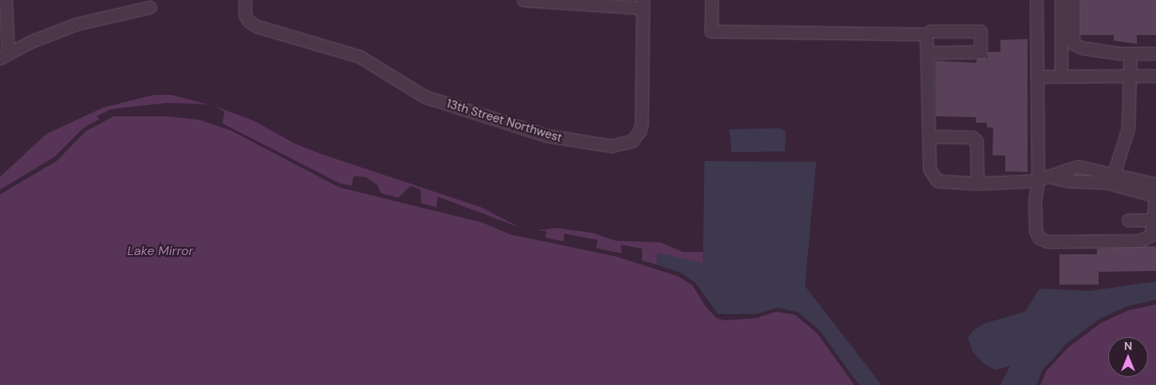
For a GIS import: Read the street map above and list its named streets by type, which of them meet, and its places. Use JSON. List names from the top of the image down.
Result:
{
  "streets": {
    "street": ["13th Street Northwest"]
  },
  "water": ["Lake Mirror"],
  "north": "top"
}
